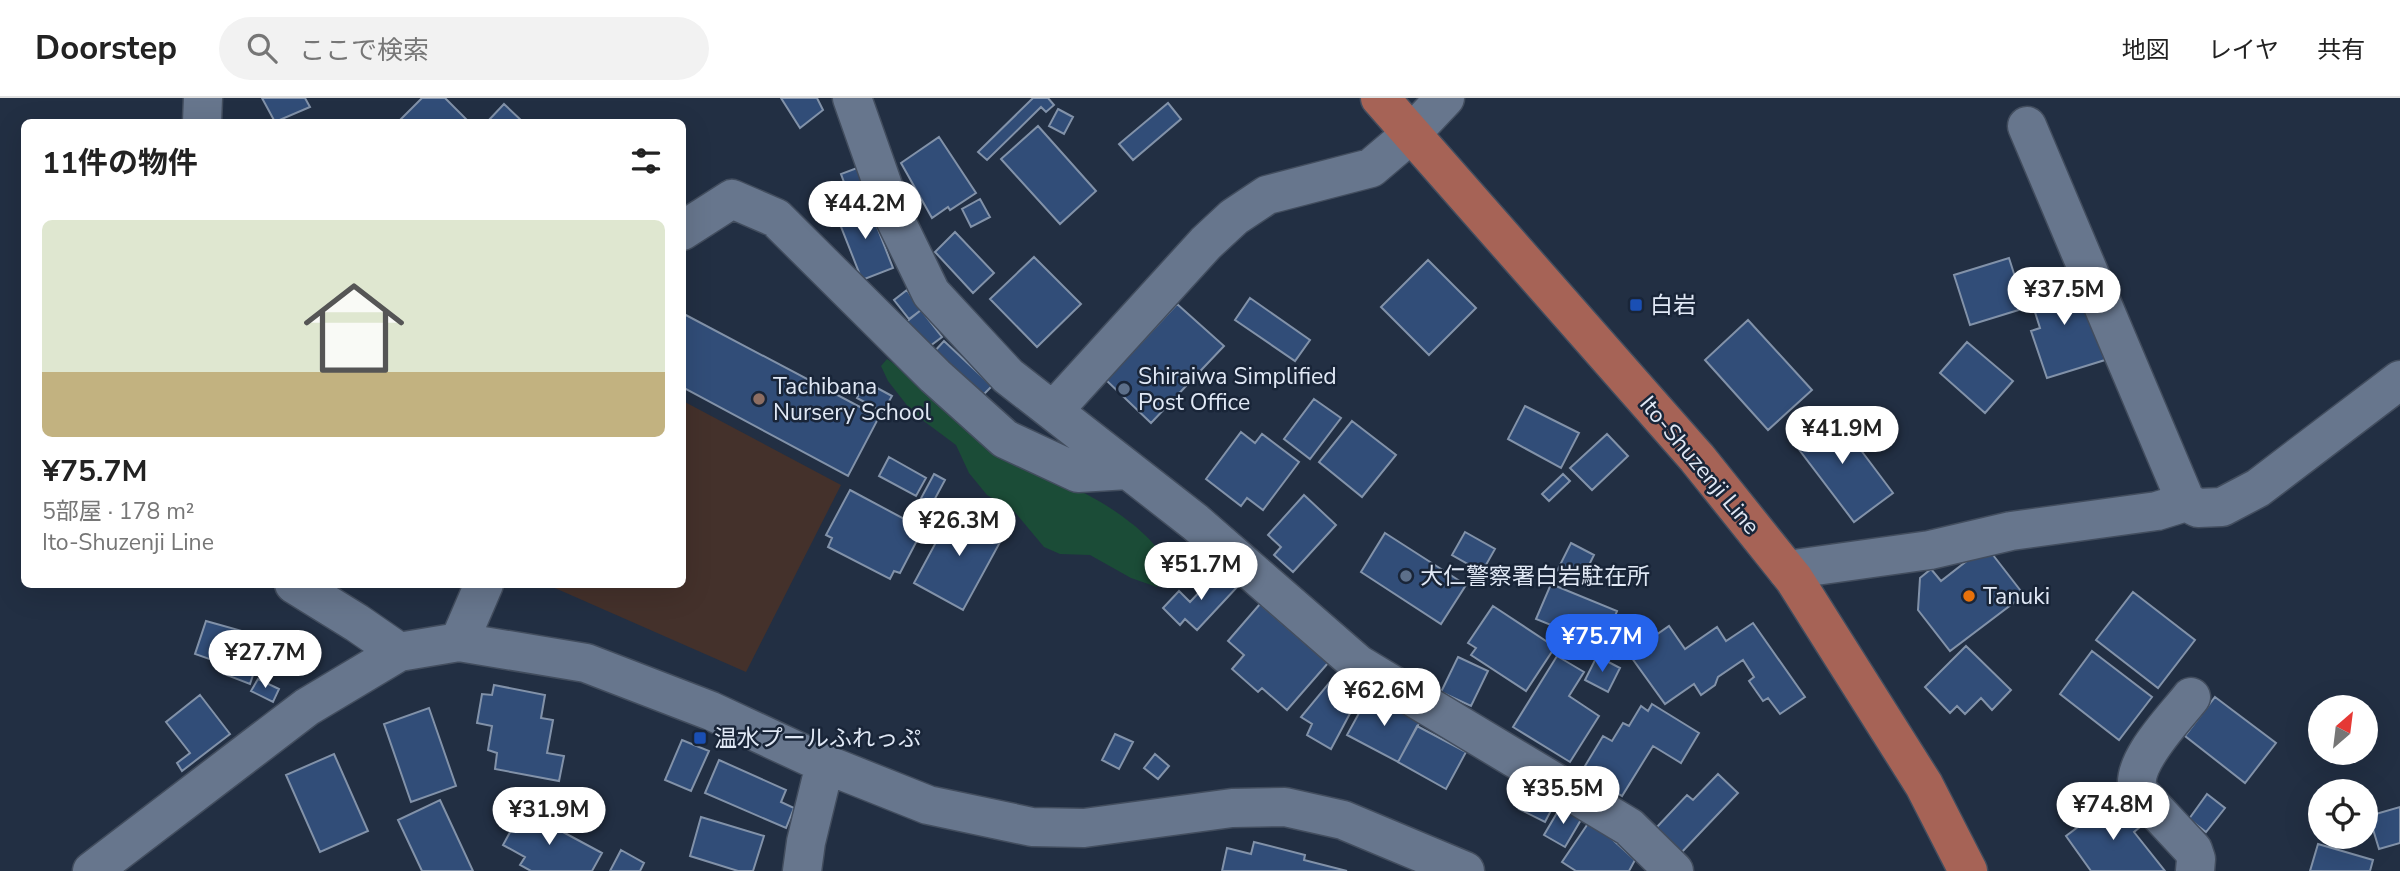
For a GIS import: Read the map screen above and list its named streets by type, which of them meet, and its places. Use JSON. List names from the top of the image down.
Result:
{
  "streets": {
    "main road": ["Ito-Shuzenji Line"]
  },
  "places": {
    "transit": ["白岩", "温水プールふれっぷ"],
    "other": [
      "Shiraiwa Simplified Post Office",
      "Tachibana Nursery School",
      "大仁警察署白岩駐在所",
      "Tanuki"
    ]
  },
  "north": "top right",
  "page": {
    "header": "Doorstep",
    "search": "ここで検索",
    "nav": ["地図", "レイヤ", "共有"],
    "heading": "11件の物件",
    "price": [
      "¥44.2M",
      "¥37.5M",
      "¥41.9M",
      "¥26.3M",
      "¥51.7M",
      "¥75.7M",
      "¥27.7M",
      "¥62.6M",
      "¥35.5M",
      "¥74.8M",
      "¥31.9M"
    ],
    "list": [
      {
        "name": "¥75.7M",
        "note": "5部屋 · 178 m² · Ito-Shuzenji Line"
      }
    ]
  }
}
